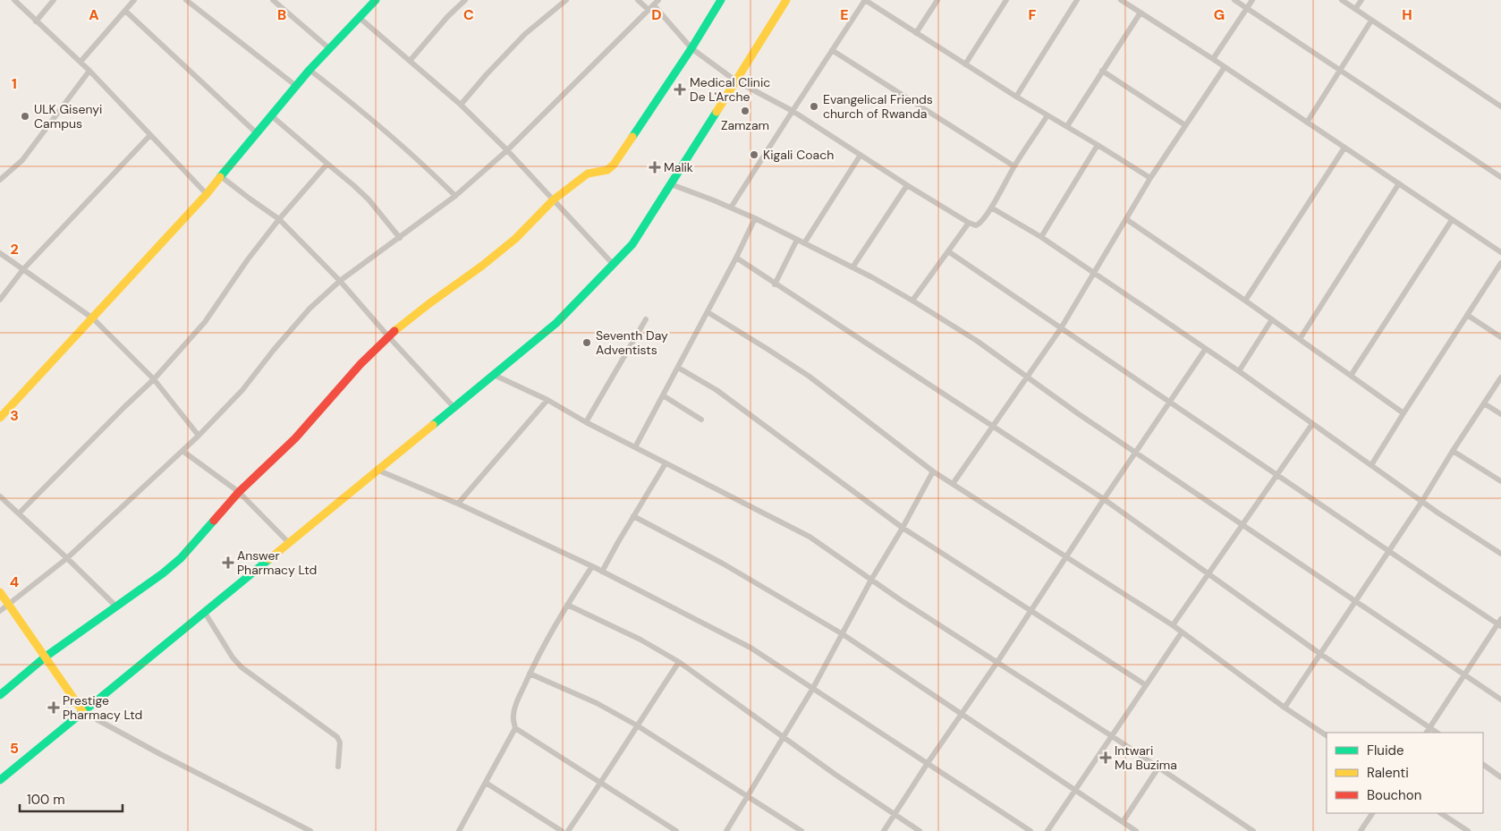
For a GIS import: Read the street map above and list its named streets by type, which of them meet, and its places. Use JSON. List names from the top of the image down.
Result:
{
  "places": {
    "health": [
      "Medical Clinic De L'Arche",
      "Malik",
      "Answer Pharmacy Ltd",
      "Prestige Pharmacy Ltd",
      "Intwari Mu Buzima"
    ],
    "other": [
      "Evangelical Friends church of Rwanda",
      "Zamzam",
      "ULK Gisenyi Campus",
      "Kigali Coach",
      "Seventh Day Adventists"
    ]
  },
  "legend": ["Fluide", "Ralenti", "Bouchon"],
  "scale_bar": "100 m",
  "grid": {
    "columns": [
      "A",
      "B",
      "C",
      "D",
      "E",
      "F",
      "G",
      "H"
    ],
    "rows": [
      "1",
      "2",
      "3",
      "4",
      "5"
    ]
  }
}
